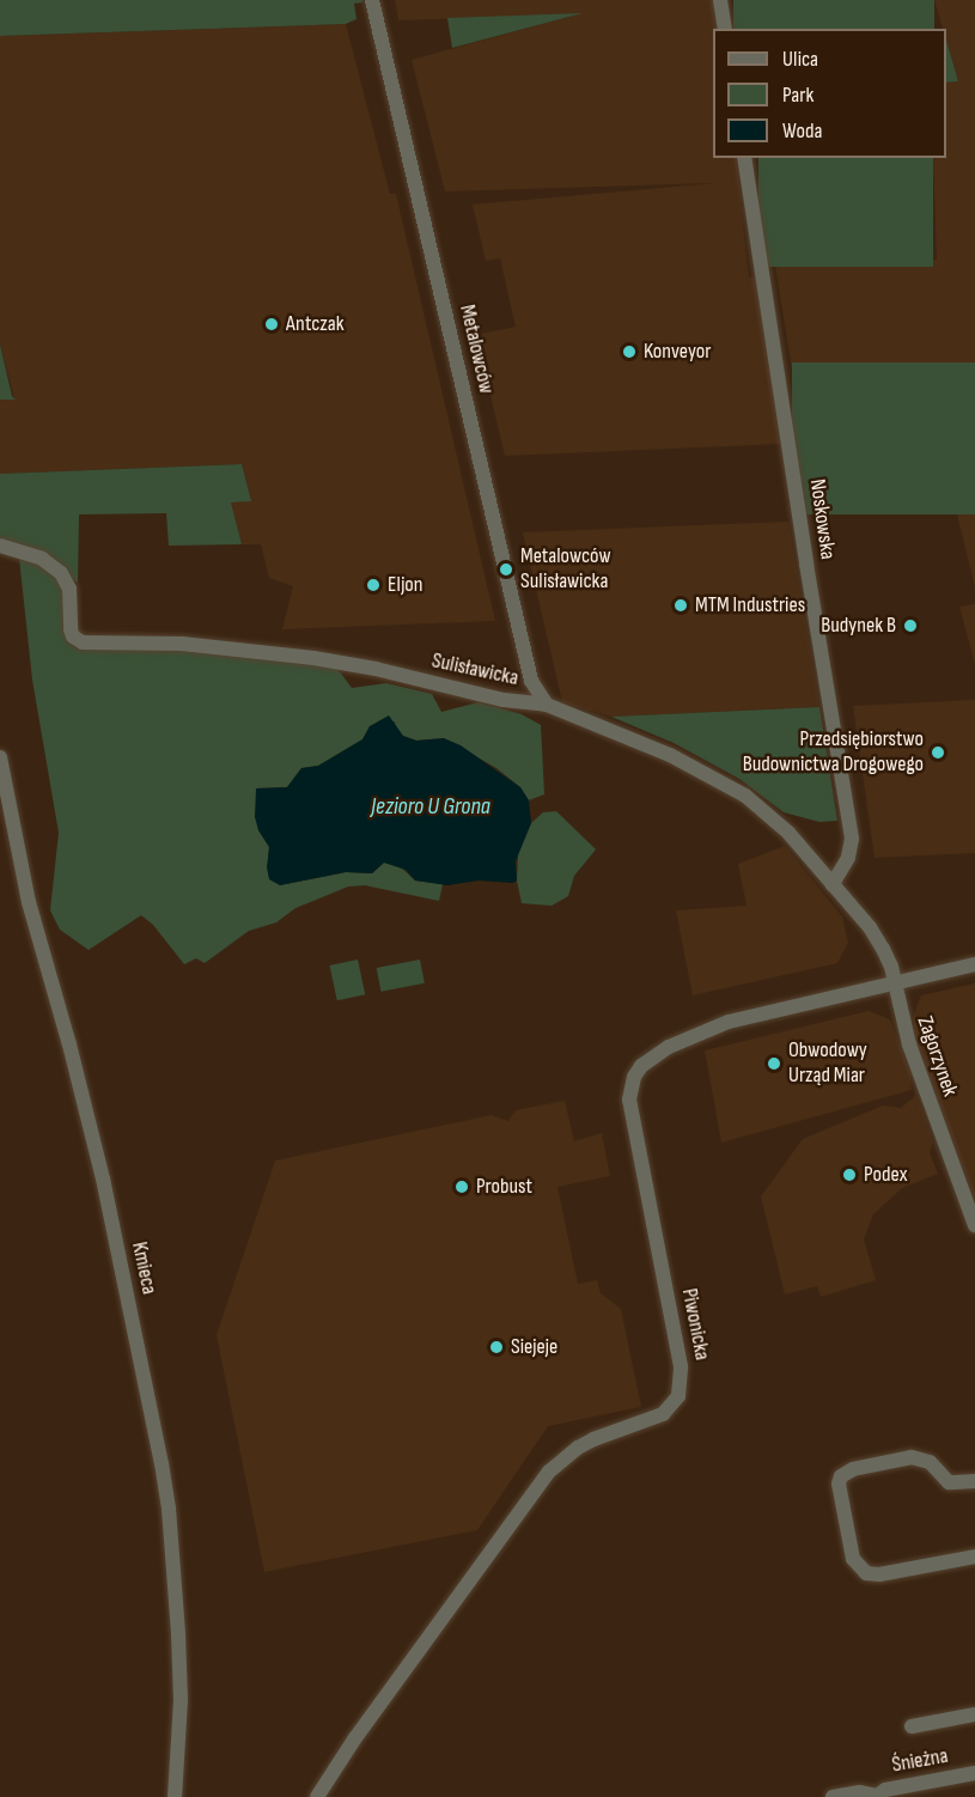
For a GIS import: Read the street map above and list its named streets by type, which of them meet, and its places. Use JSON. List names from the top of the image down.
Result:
{
  "streets": {
    "street": [
      "Metalowców",
      "Noskowska",
      "Sulisławicka",
      "Zagorzynek",
      "Kmieca",
      "Piwonicka",
      "Śnieżna"
    ]
  },
  "crossings": [
    ["Metalowców", "Sulisławicka"],
    ["Noskowska", "Sulisławicka"],
    ["Sulisławicka", "Zagorzynek"],
    ["Sulisławicka", "Piwonicka"],
    ["Zagorzynek", "Piwonicka"]
  ],
  "water": ["Jezioro U Grona"],
  "places": [
    "Antczak",
    "Konveyor",
    "Metalowców Sulisławicka",
    "Eljon",
    "MTM Industries",
    "Budynek B",
    "Przedsiębiorstwo Budownictwa Drogowego",
    "Obwodowy Urząd Miar",
    "Podex",
    "Probust",
    "Siejeje"
  ],
  "legend": ["Ulica", "Park", "Woda"]
}
